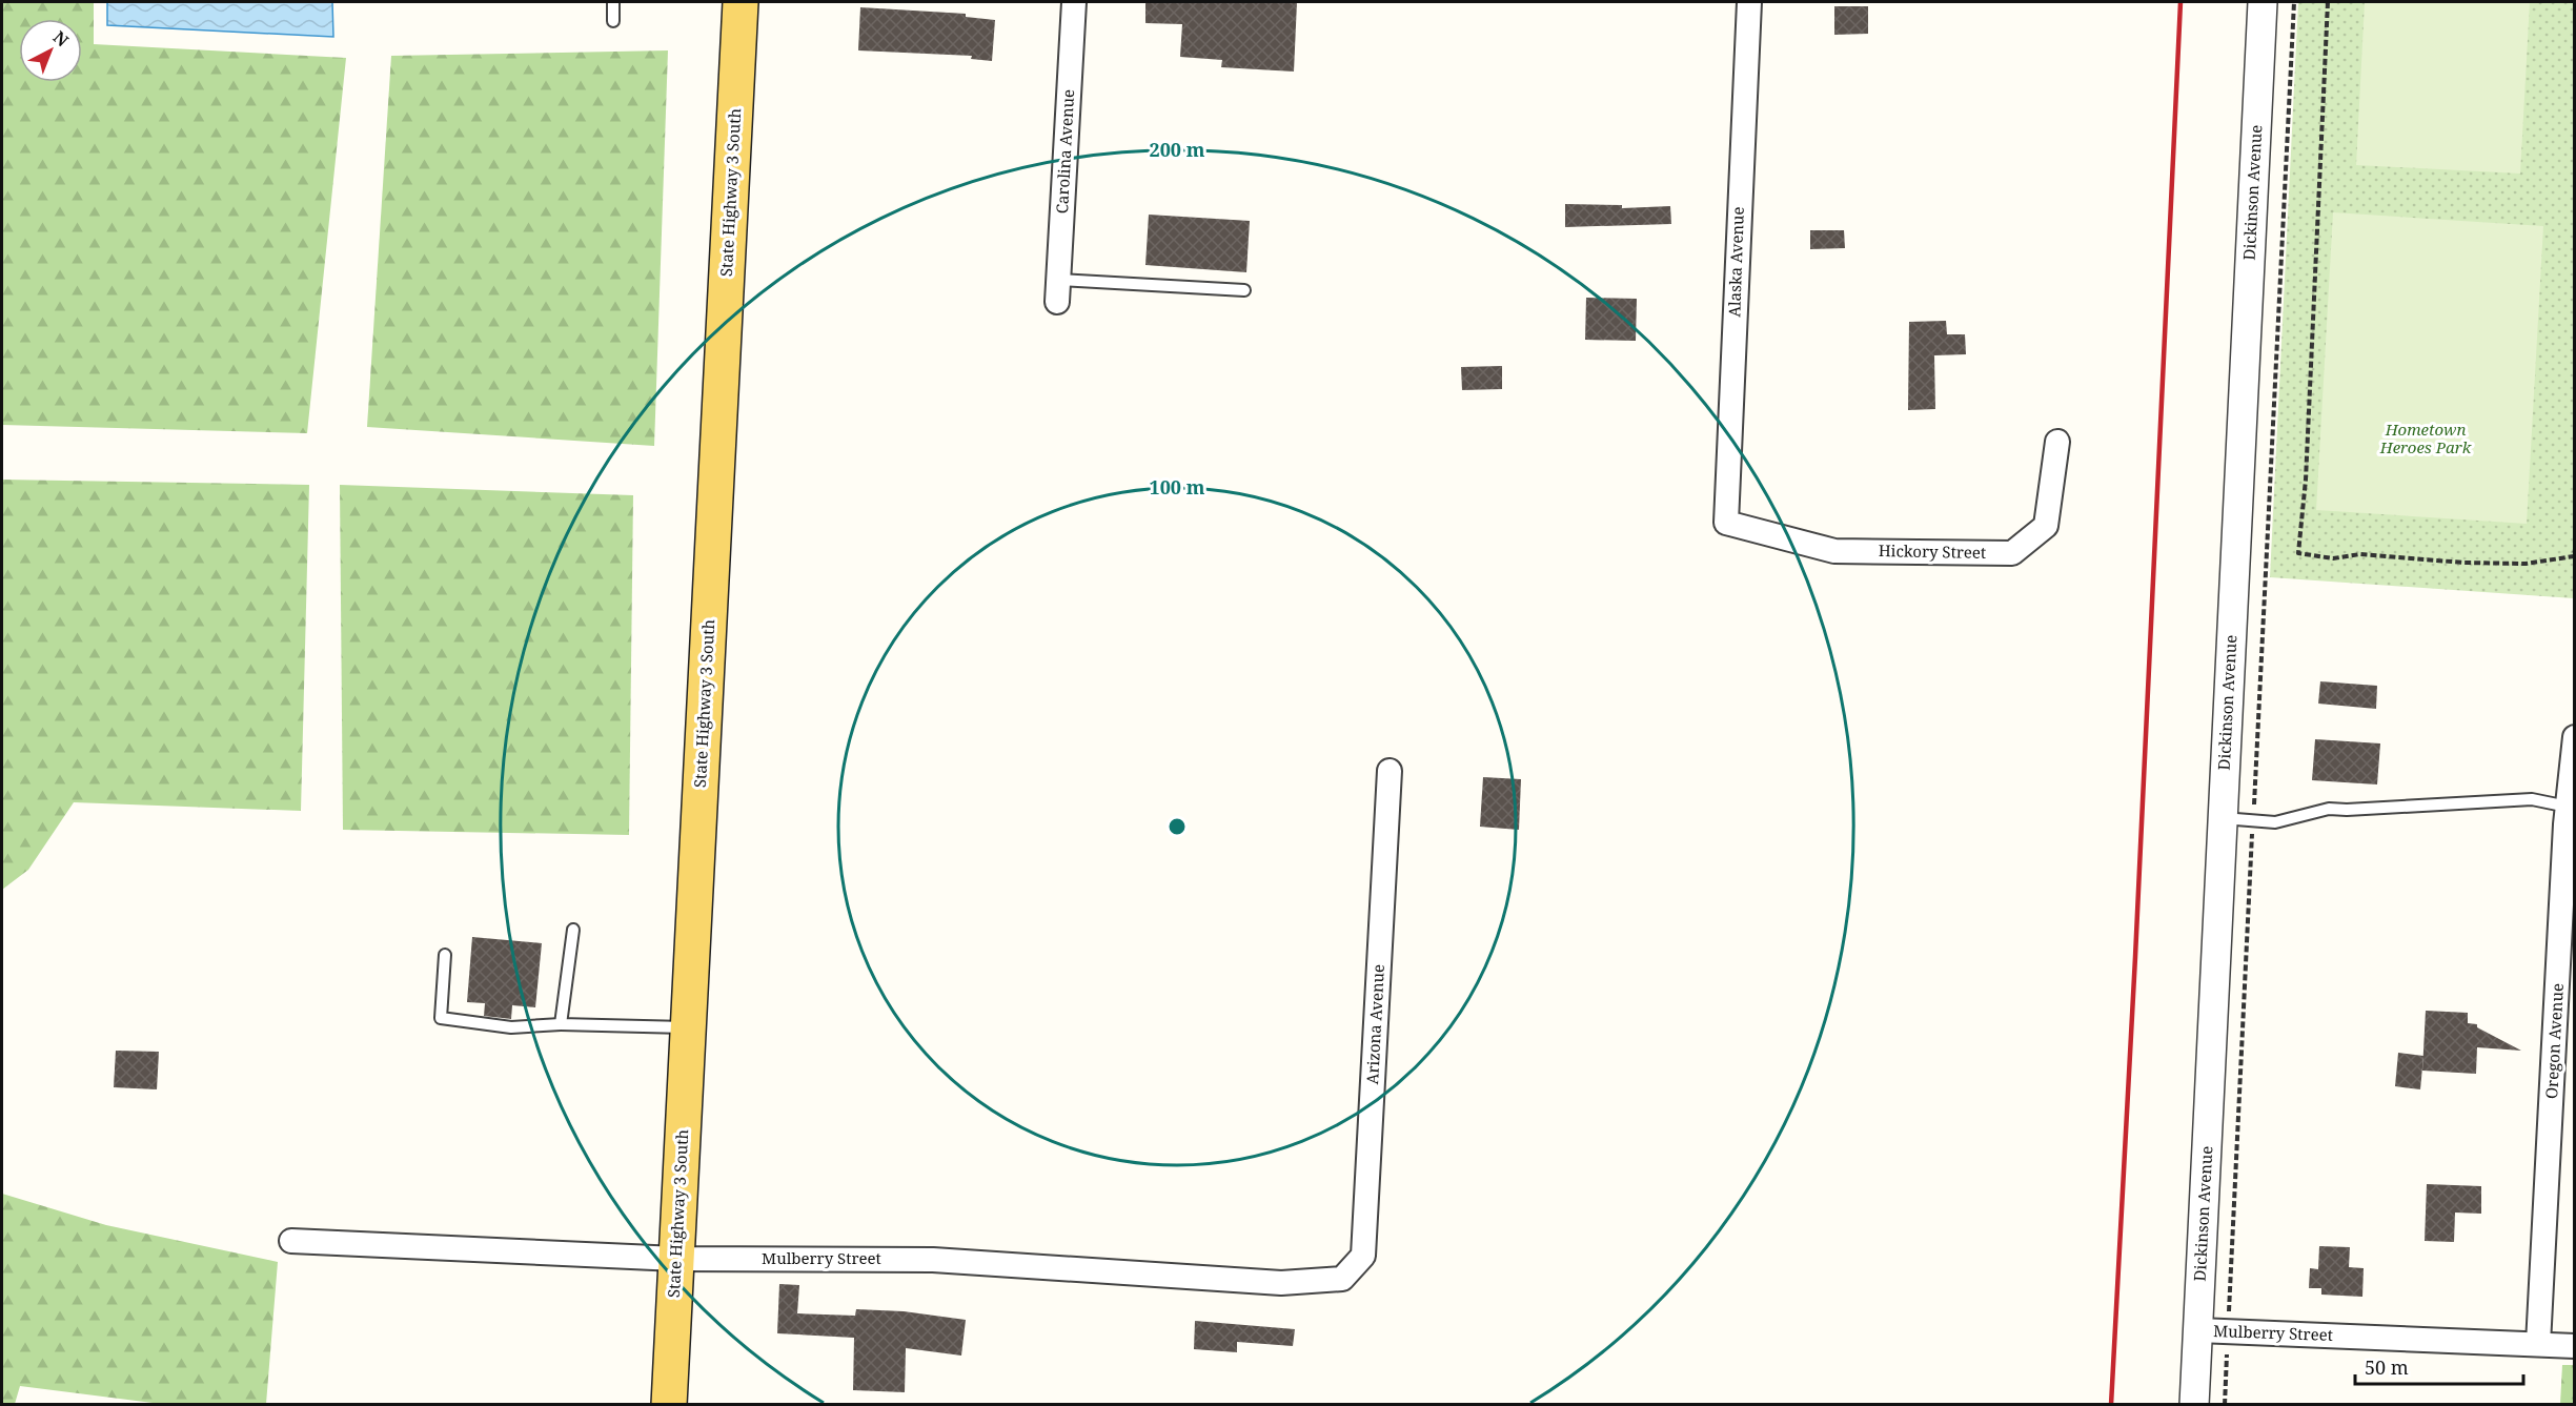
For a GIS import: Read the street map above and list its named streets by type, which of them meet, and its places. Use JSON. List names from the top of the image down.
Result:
{
  "streets": {
    "main road": ["State Highway 3 South"],
    "street": [
      "Carolina Avenue",
      "Dickinson Avenue",
      "Alaska Avenue",
      "Hickory Street",
      "Arizona Avenue",
      "Oregon Avenue",
      "Mulberry Street"
    ]
  },
  "crossings": [
    ["State Highway 3 South", "Mulberry Street"],
    ["Dickinson Avenue", "Mulberry Street"],
    ["Alaska Avenue", "Hickory Street"],
    ["Arizona Avenue", "Mulberry Street"],
    ["Oregon Avenue", "Mulberry Street"]
  ],
  "parks": ["Hometown Heroes Park"],
  "scale_bar": "50 m",
  "north": "top right",
  "rings": ["200 m", "100 m"]
}
